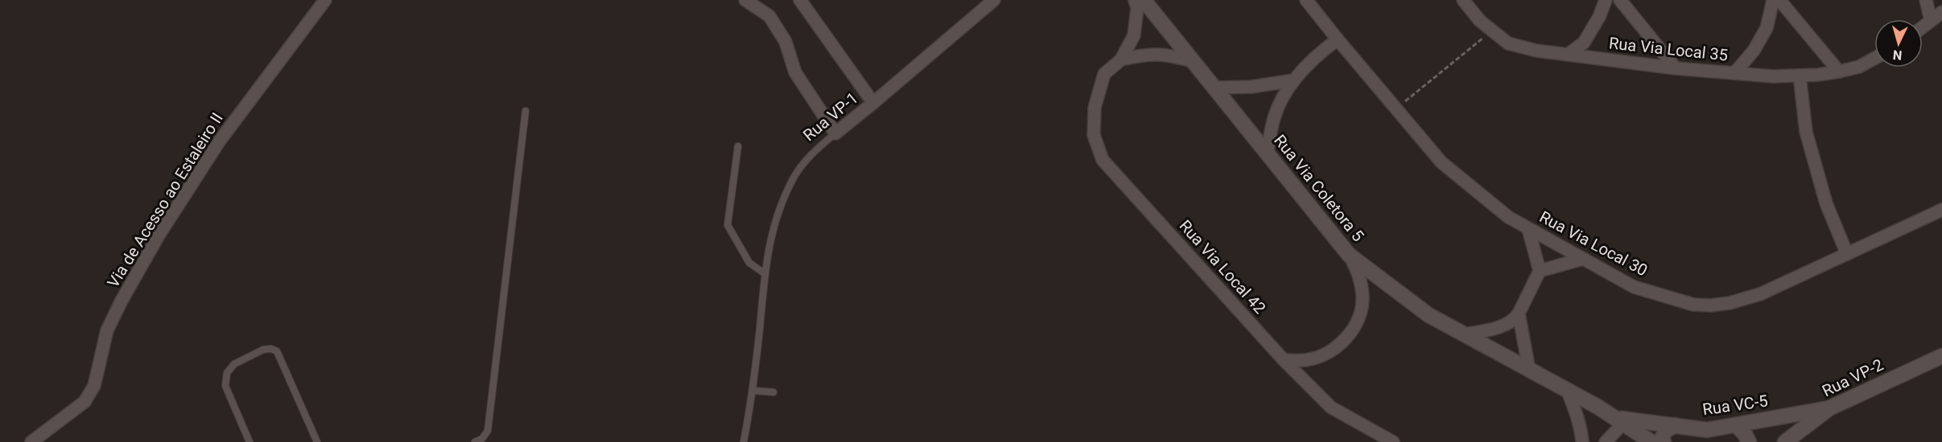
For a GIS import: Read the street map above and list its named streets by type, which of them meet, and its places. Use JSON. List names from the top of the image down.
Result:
{
  "streets": {
    "street": [
      "Rua Via Local 35",
      "Rua VP-1",
      "Rua Via Coletora 5",
      "Via de Acesso ao Estaleiro II",
      "Rua Via Local 30",
      "Rua Via Local 42",
      "Rua VP-2",
      "Rua VC-5"
    ]
  },
  "crossings": [
    ["Rua Via Coletora 5", "Rua VC-5"],
    ["Rua VP-2", "Rua VC-5"]
  ],
  "north": "bottom"
}
